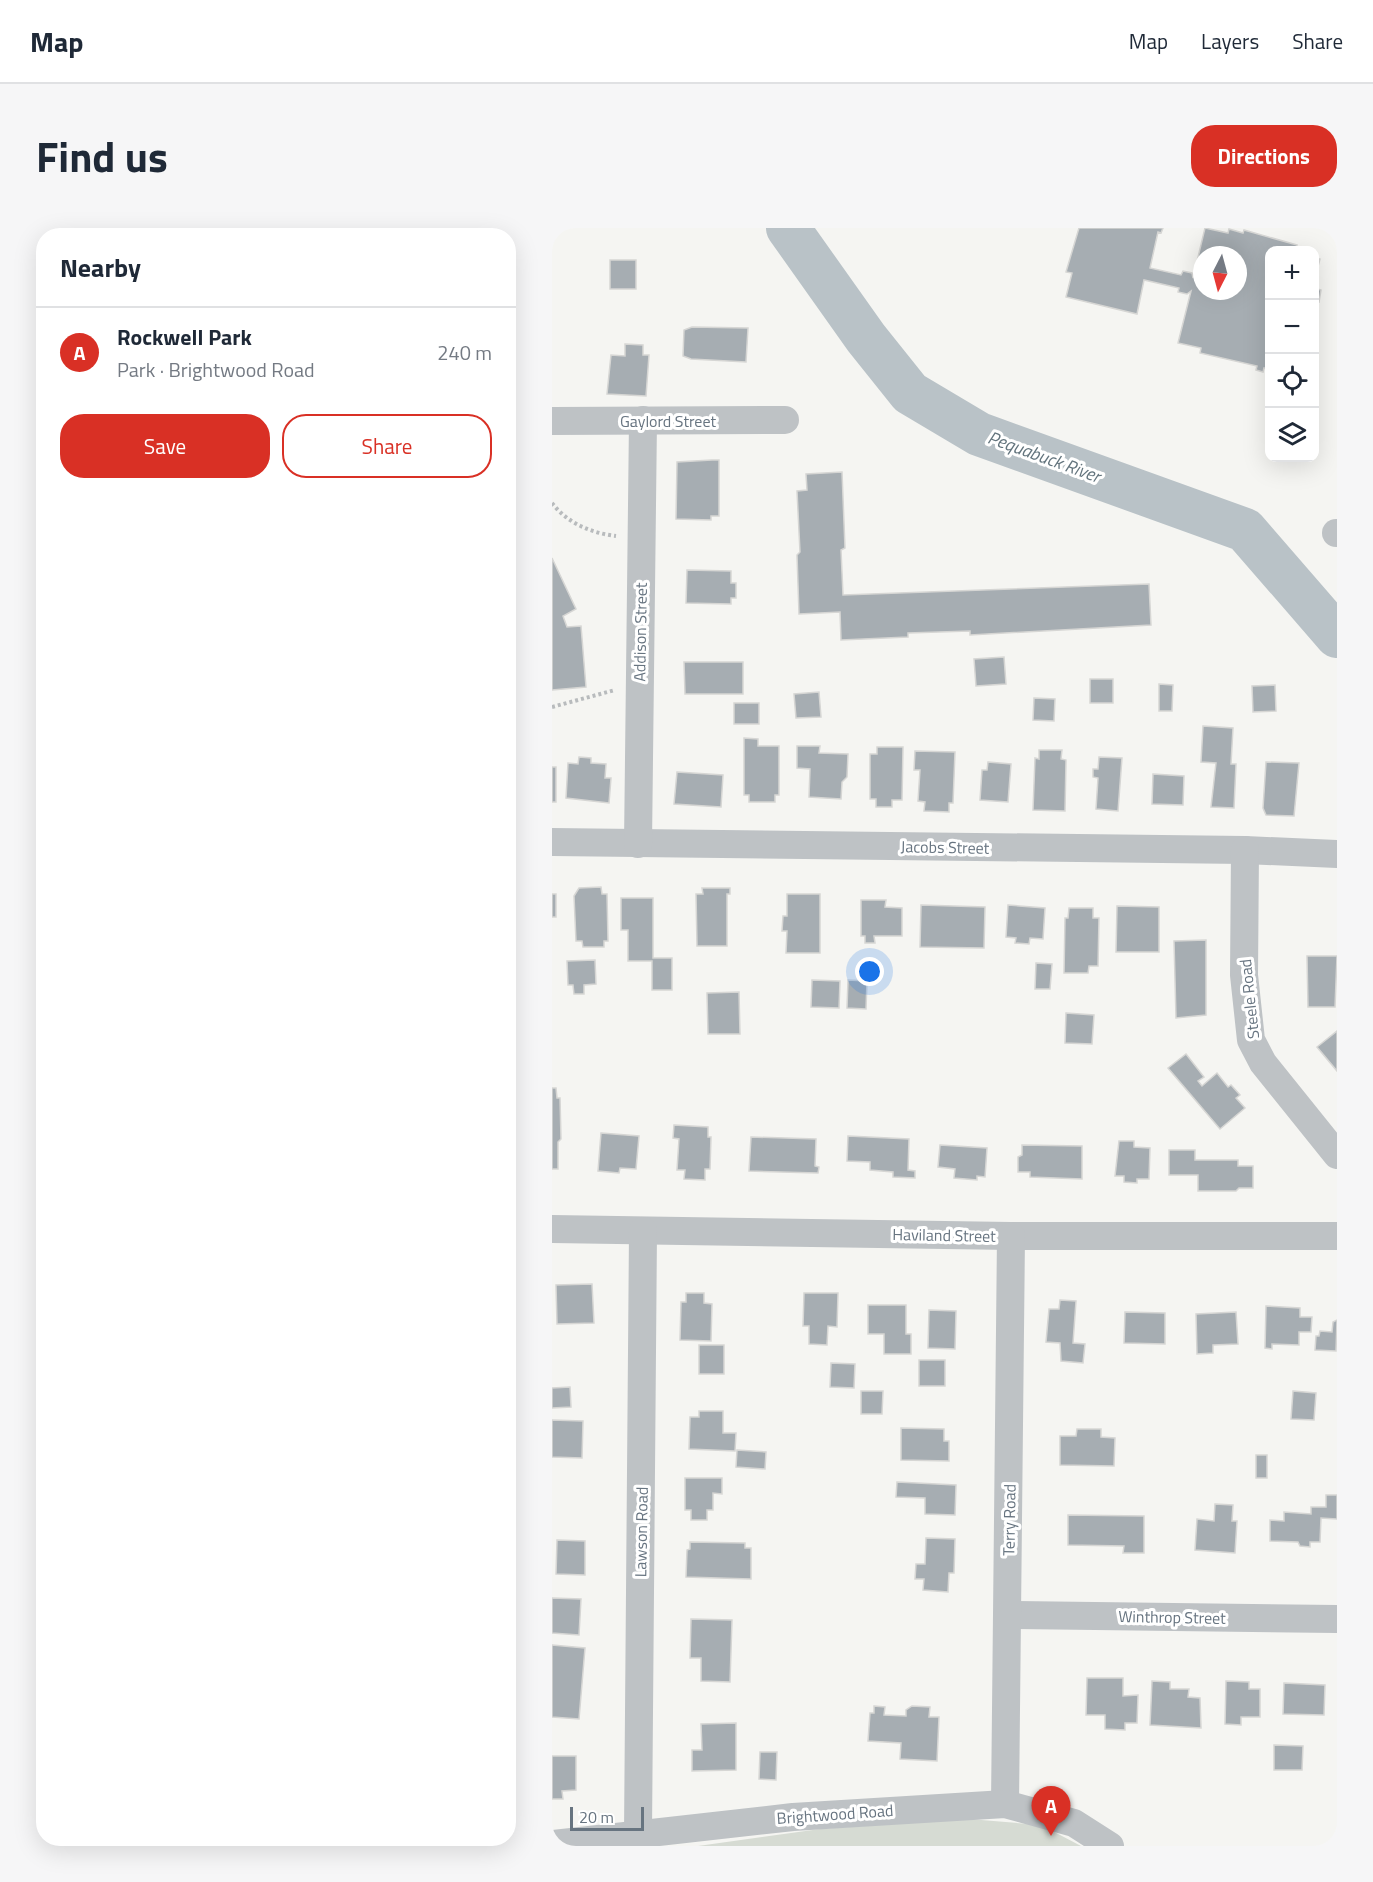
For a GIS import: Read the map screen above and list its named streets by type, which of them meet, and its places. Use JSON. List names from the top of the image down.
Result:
{
  "streets": {
    "street": [
      "Gaylord Street",
      "Addison Street",
      "Jacobs Street",
      "Steele Road",
      "Haviland Street",
      "Terry Road",
      "Lawson Road",
      "Winthrop Street",
      "Brightwood Road"
    ]
  },
  "crossings": [
    ["Gaylord Street", "Addison Street"],
    ["Addison Street", "Jacobs Street"],
    ["Jacobs Street", "Steele Road"],
    ["Haviland Street", "Terry Road"],
    ["Haviland Street", "Lawson Road"],
    ["Terry Road", "Winthrop Street"],
    ["Terry Road", "Brightwood Road"],
    ["Lawson Road", "Brightwood Road"]
  ],
  "water": ["Pequabuck River"],
  "scale_bar": "20 m",
  "north": "bottom",
  "page": {
    "header": "Map",
    "nav": ["Map", "Layers", "Share"],
    "title": "Find us",
    "buttons": [
      "Directions",
      ["Save", "Share"]
    ],
    "heading": "Nearby",
    "map_buttons": ["+", "−"],
    "list": [
      {
        "mark": "A",
        "name": "Rockwell Park",
        "note": "Park · Brightwood Road",
        "value": "240 m"
      }
    ],
    "pins": "A",
    "scale": "20 m"
  }
}
